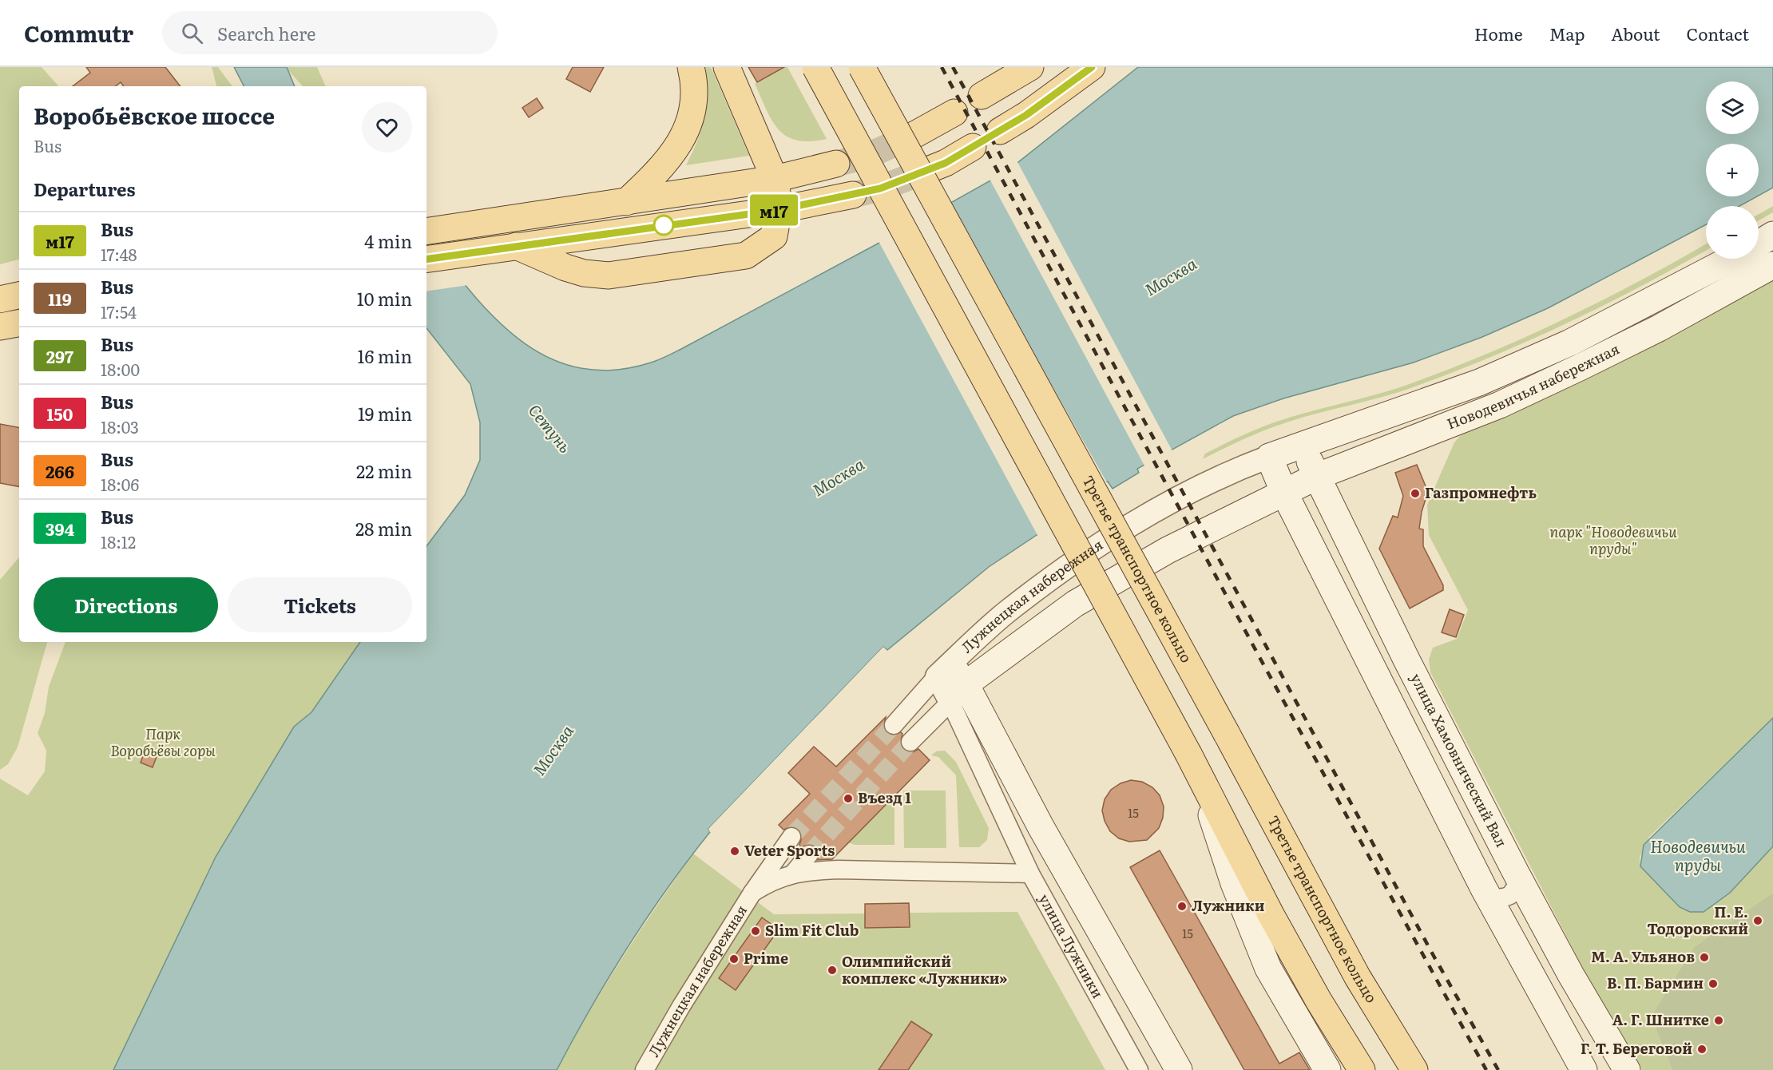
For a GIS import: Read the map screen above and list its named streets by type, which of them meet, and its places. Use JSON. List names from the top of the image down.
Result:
{
  "streets": {
    "main road": [
      "Новодевичья набережная",
      "Третье транспортное кольцо",
      "Лужнецкая набережная",
      "улица Хамовнический Вал"
    ],
    "street": ["улица Лужники"]
  },
  "crossings": [
    ["Новодевичья набережная", "Лужнецкая набережная"],
    ["Новодевичья набережная", "улица Хамовнический Вал"],
    ["Лужнецкая набережная", "улица Лужники"]
  ],
  "water": ["Москва", "Сетунь", "Новодевичьи пруды"],
  "parks": ["парк \"Новодевичьи пруды\"", "Парк Воробьёвы горы"],
  "places": [
    "Газпромнефть",
    "Въезд 1",
    "Veter Sports",
    "Лужники",
    "П. Е. Тодоровский",
    "Slim Fit Club",
    "М. А. Ульянов",
    "Prime",
    "Олимпийский комплекс «Лужники»",
    "В. П. Бармин",
    "А. Г. Шнитке",
    "Г. Т. Береговой"
  ],
  "lines": ["bus line м17"],
  "house_numbers": ["15", "15"],
  "page": {
    "header": "Commutr",
    "search": "Search here",
    "nav": [
      "Home",
      "Map",
      "About",
      "Contact"
    ],
    "on_map": "м17",
    "map_buttons": ["+", "−"],
    "heading": [
      ["Воробьёвское шоссе", "Bus"],
      "Departures"
    ],
    "list": [
      {
        "mark": "м17",
        "name": "Bus",
        "note": "17:48",
        "value": "4 min"
      },
      {
        "mark": "119",
        "name": "Bus",
        "note": "17:54",
        "value": "10 min"
      },
      {
        "mark": "297",
        "name": "Bus",
        "note": "18:00",
        "value": "16 min"
      },
      {
        "mark": "150",
        "name": "Bus",
        "note": "18:03",
        "value": "19 min"
      },
      {
        "mark": "266",
        "name": "Bus",
        "note": "18:06",
        "value": "22 min"
      },
      {
        "mark": "394",
        "name": "Bus",
        "note": "18:12",
        "value": "28 min"
      }
    ],
    "buttons": ["Directions", "Tickets"]
  }
}
